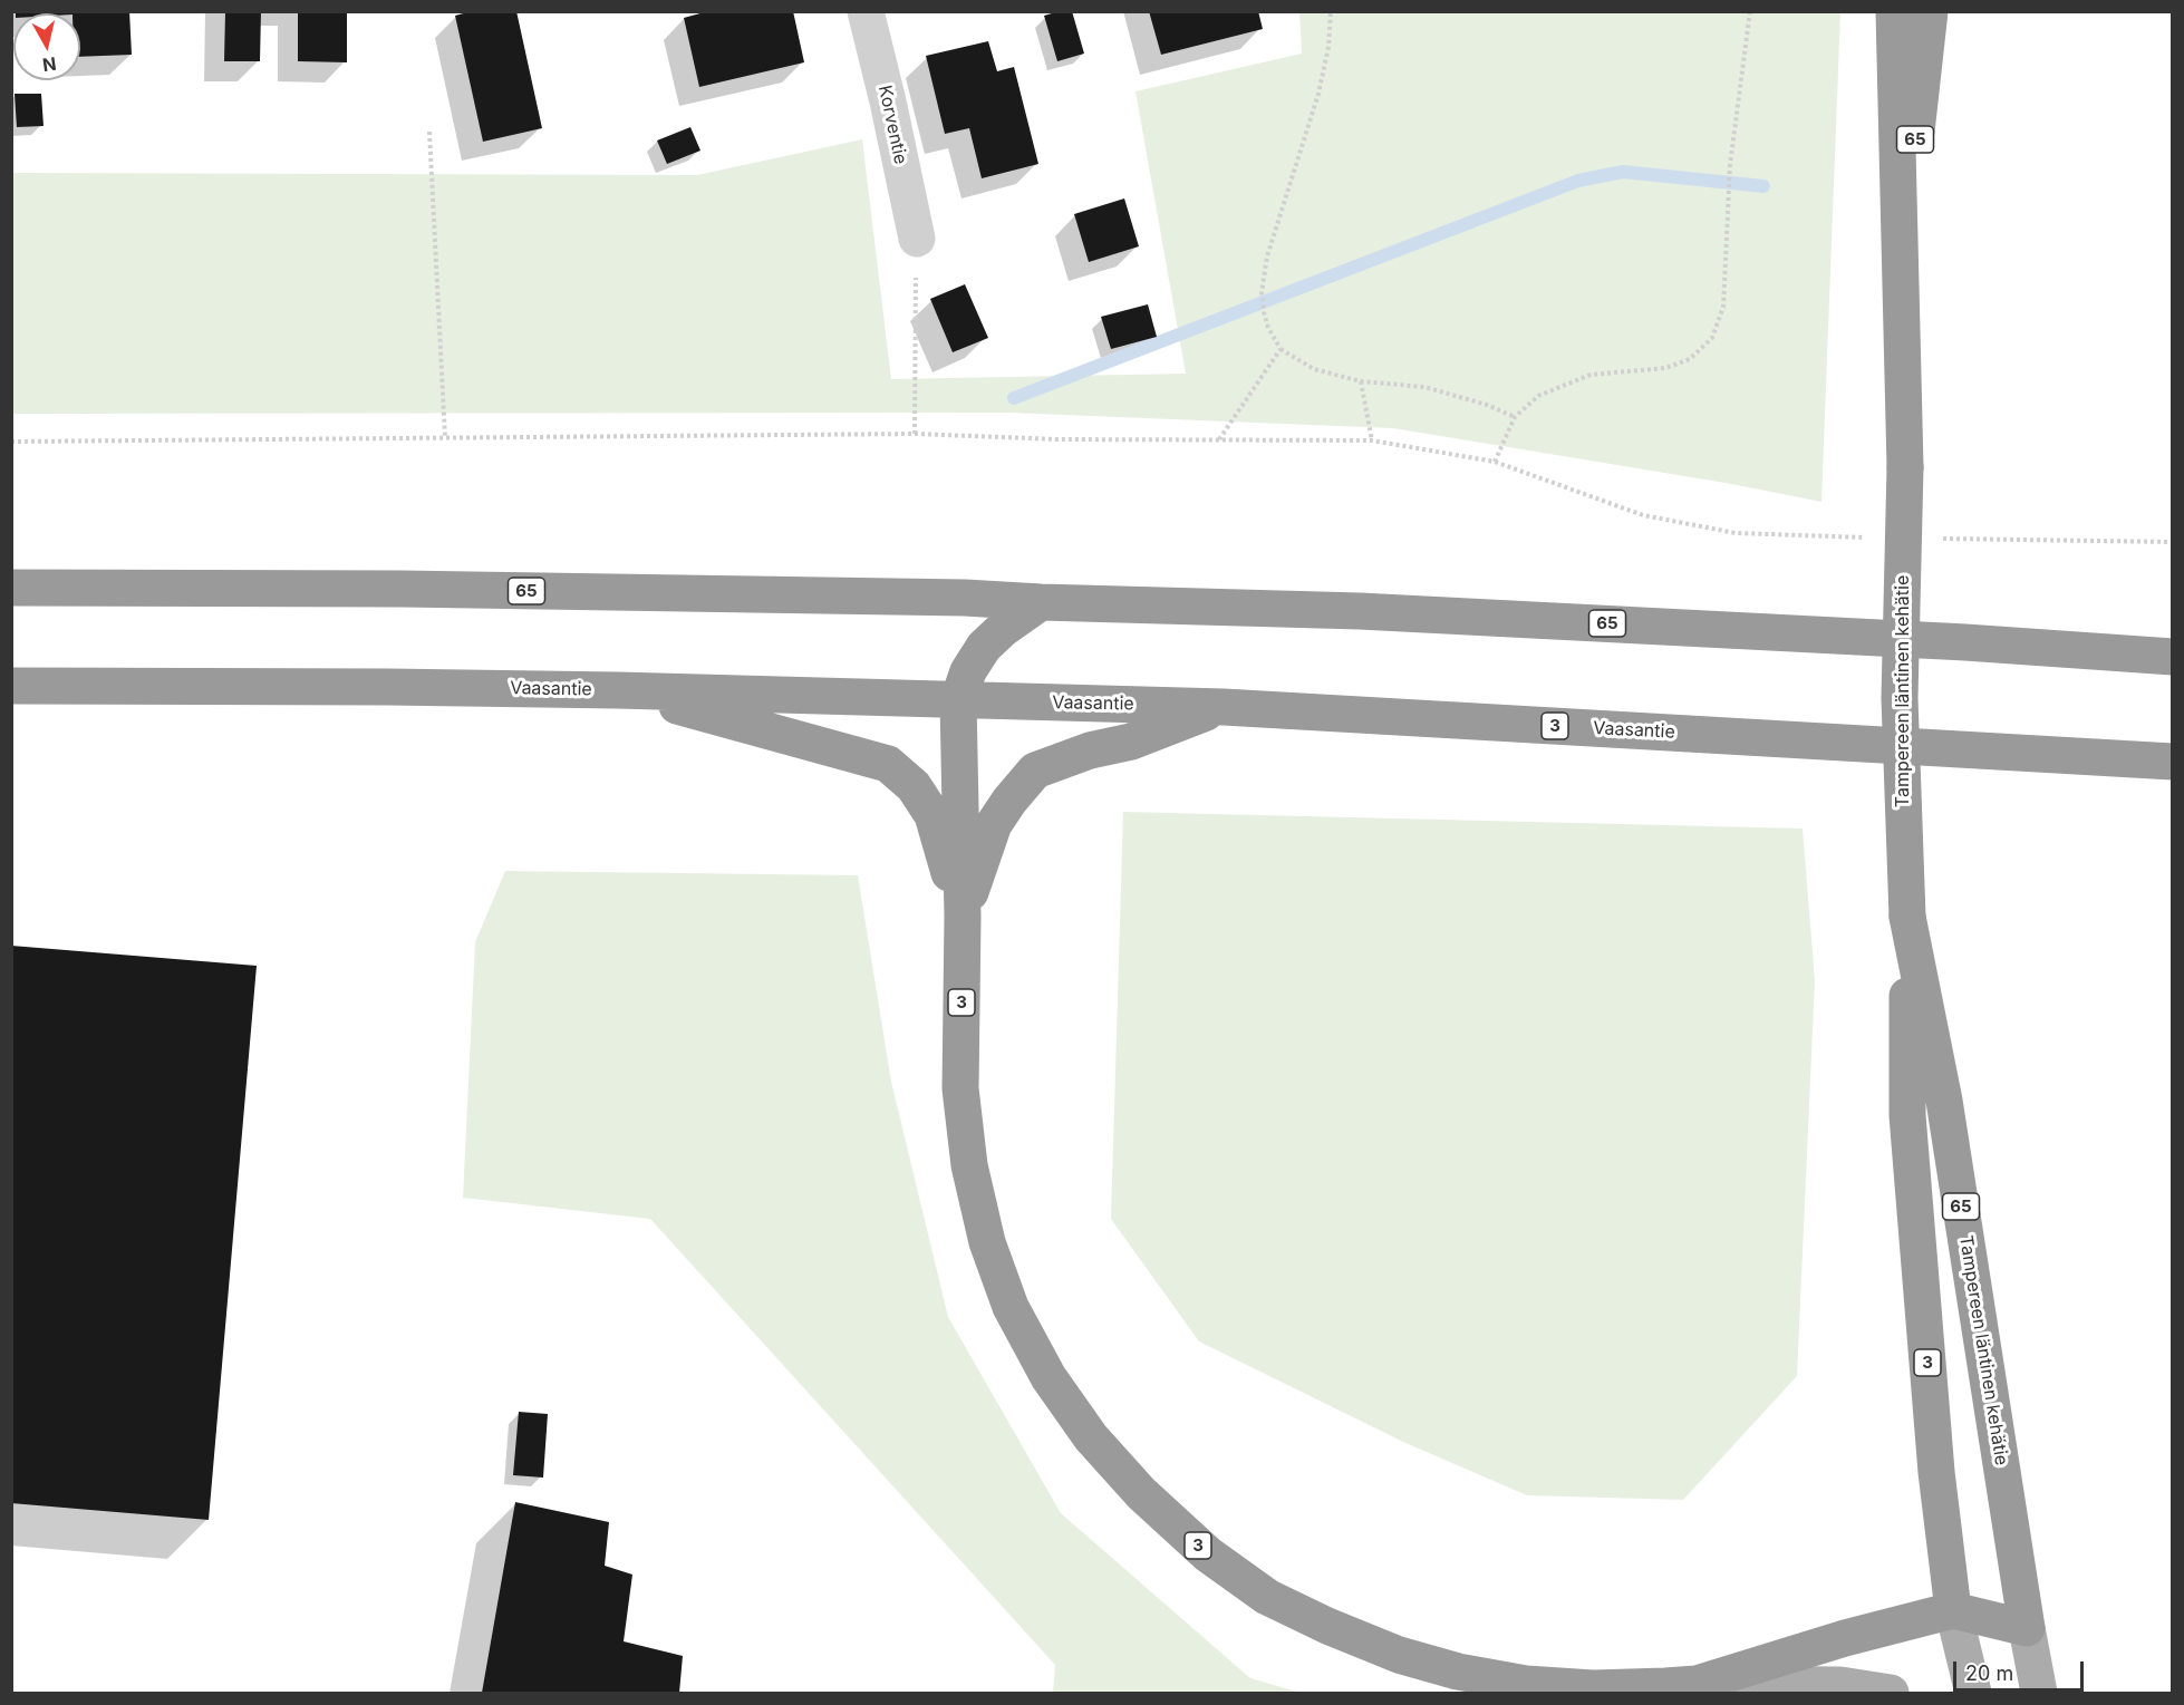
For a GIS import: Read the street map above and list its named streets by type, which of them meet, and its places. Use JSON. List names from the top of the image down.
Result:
{
  "streets": {
    "highway": [
      "65",
      "Vaasantie",
      "Tampereen läntinen kehätie",
      "3"
    ],
    "street": ["Korventie"]
  },
  "crossings": [
    ["65", "Tampereen läntinen kehätie"],
    ["65", "3"],
    ["Vaasantie", "3"],
    ["Tampereen läntinen kehätie", "3"]
  ],
  "scale_bar": "20 m",
  "north": "bottom"
}
